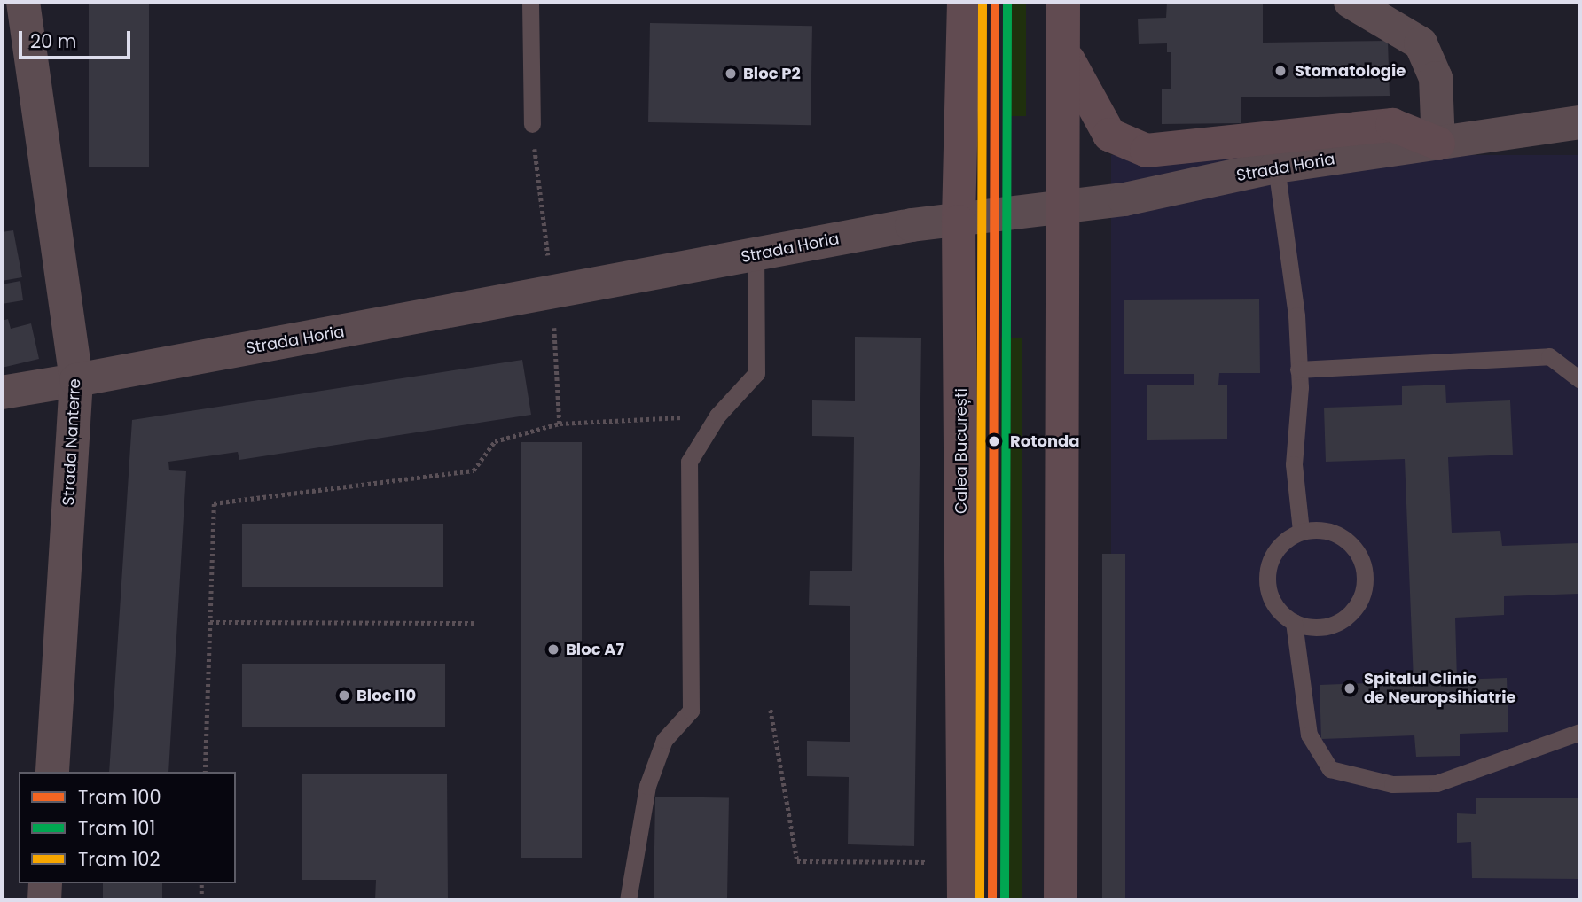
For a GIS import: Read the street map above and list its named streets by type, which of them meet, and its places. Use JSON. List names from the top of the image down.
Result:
{
  "streets": {
    "main road": ["Calea București"],
    "street": ["Strada Horia", "Strada Nanterre"]
  },
  "crossings": [
    ["Strada Horia", "Strada Nanterre"],
    ["Strada Horia", "Calea București"]
  ],
  "places": [
    "Stomatologie",
    "Bloc P2",
    "Rotonda",
    "Bloc A7",
    "Spitalul Clinic de Neuropsihiatrie",
    "Bloc I10"
  ],
  "lines": ["tram line 100", "tram line 101", "tram line 102"],
  "legend": ["Tram 100", "Tram 101", "Tram 102"],
  "scale_bar": "20 m"
}
